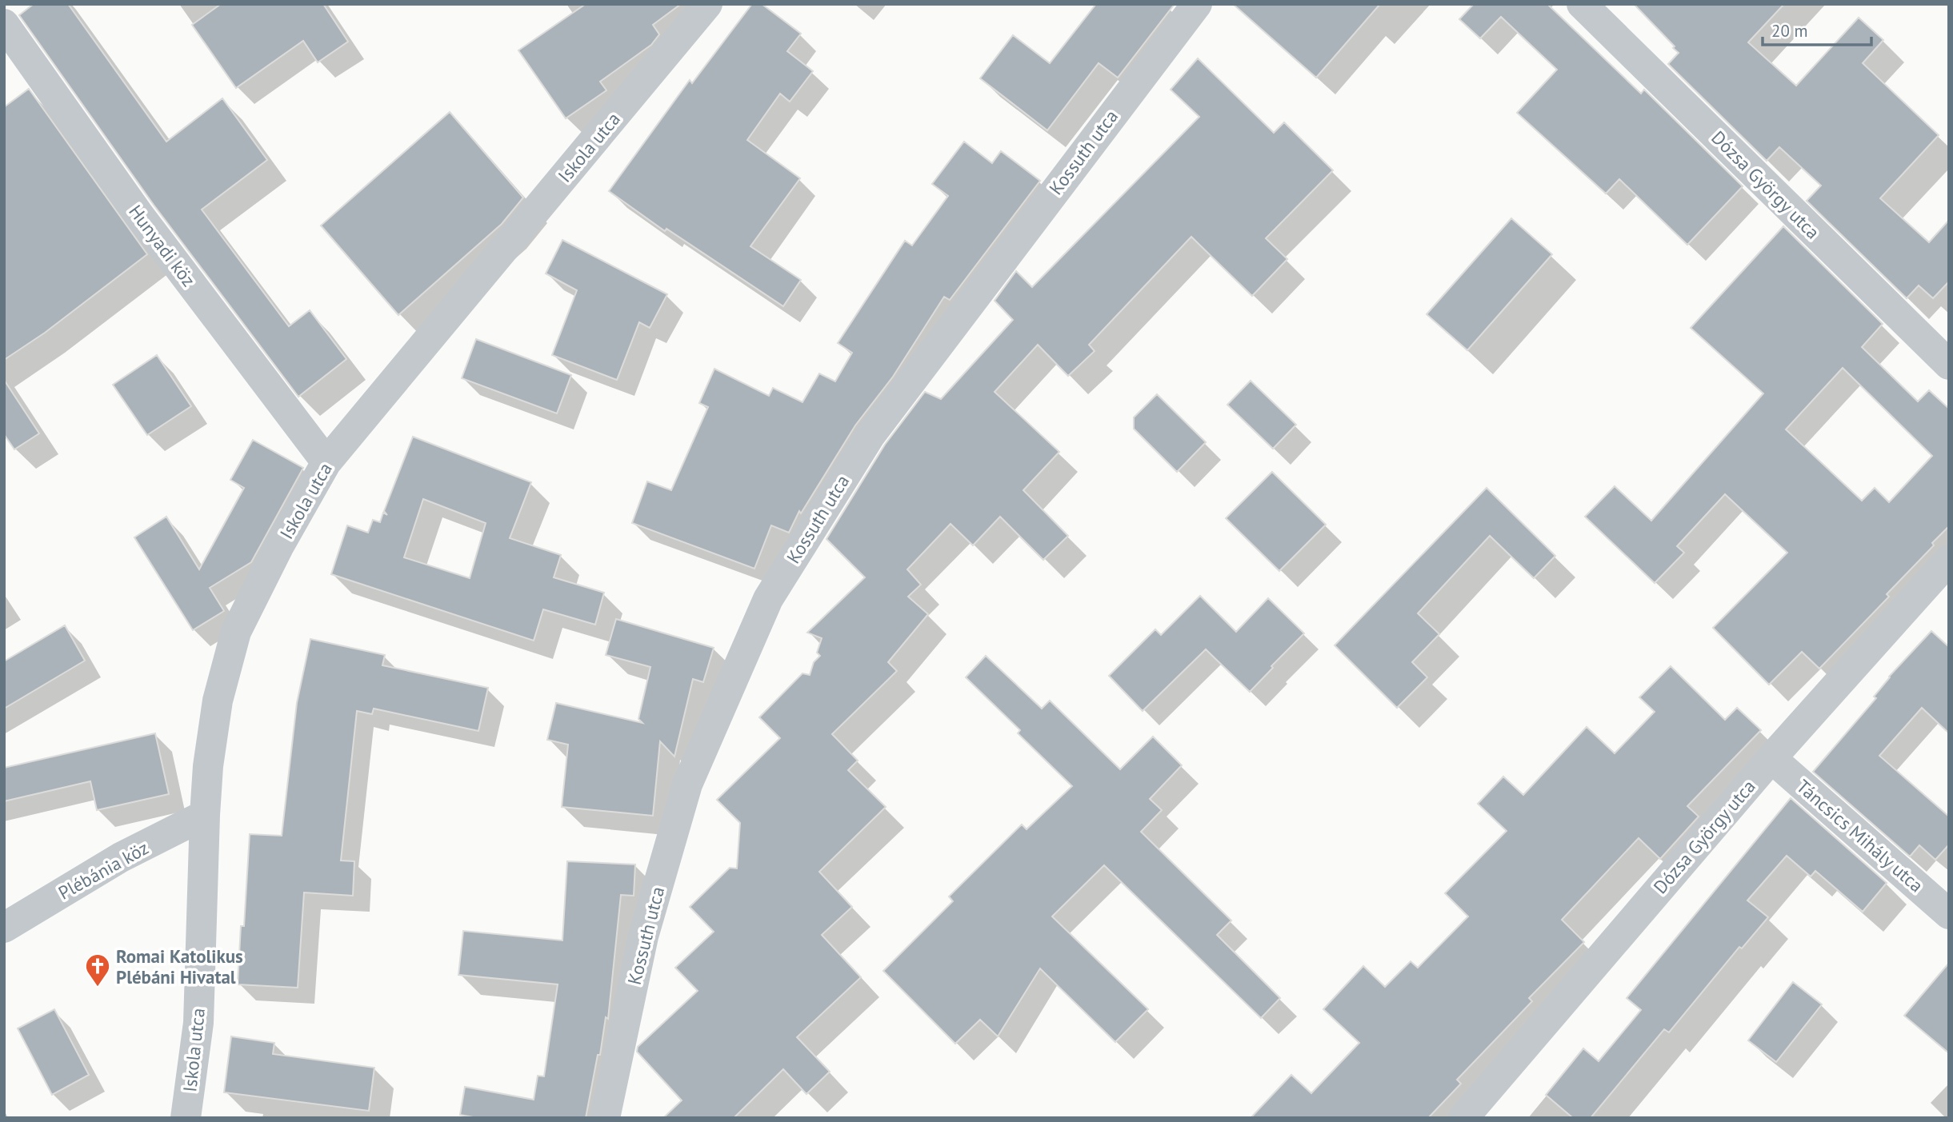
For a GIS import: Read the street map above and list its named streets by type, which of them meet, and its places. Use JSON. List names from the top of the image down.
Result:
{
  "streets": {
    "street": [
      "Iskola utca",
      "Kossuth utca",
      "Dózsa György utca",
      "Hunyadi köz",
      "Táncsics Mihály utca",
      "Plébánia köz"
    ]
  },
  "crossings": [
    ["Iskola utca", "Hunyadi köz"],
    ["Iskola utca", "Plébánia köz"],
    ["Dózsa György utca", "Táncsics Mihály utca"]
  ],
  "places": {
    "church": ["Romai Katolikus Plébáni Hivatal"]
  },
  "scale_bar": "20 m"
}
